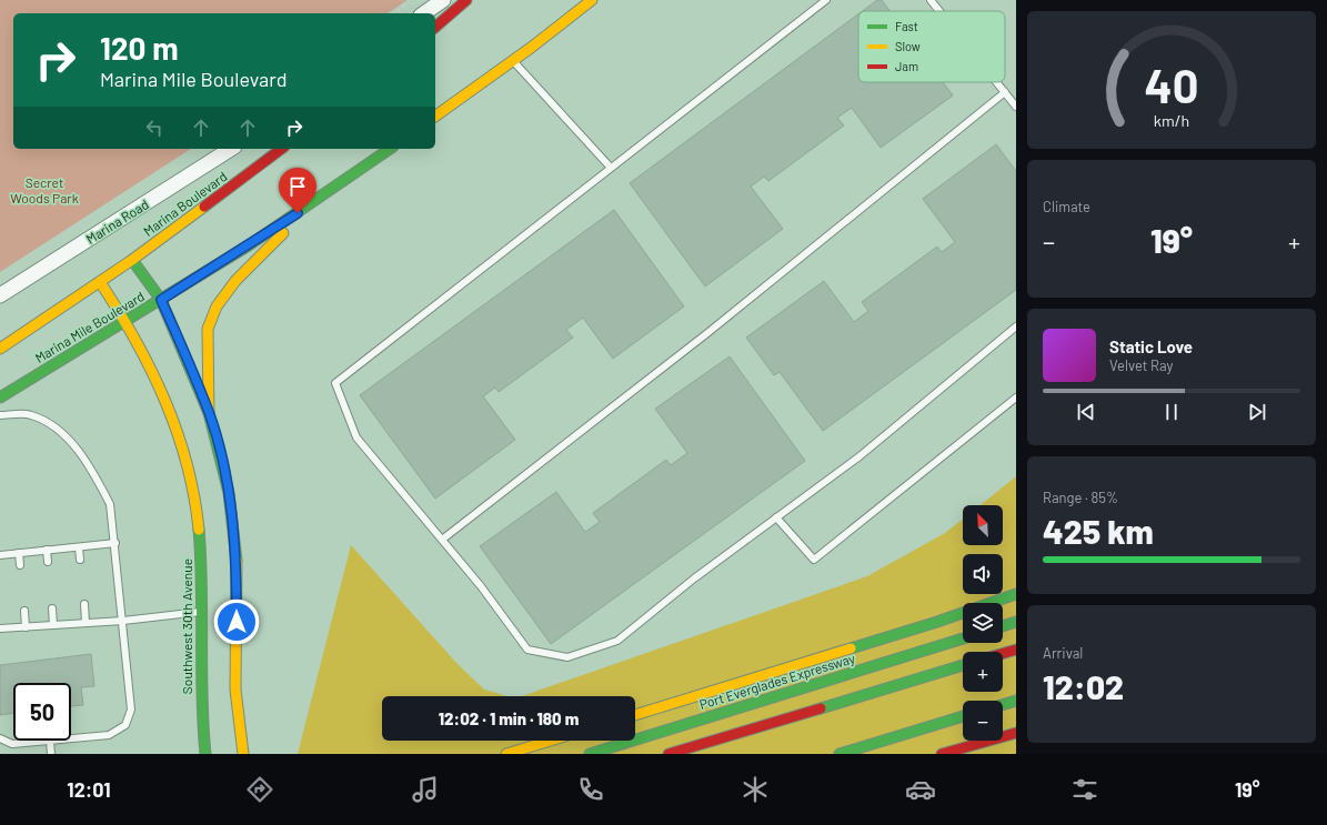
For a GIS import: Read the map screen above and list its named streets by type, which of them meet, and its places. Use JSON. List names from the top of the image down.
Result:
{
  "streets": {
    "main road": [
      "Marina Boulevard",
      "Marina Mile Boulevard",
      "Southwest 30th Avenue",
      "Port Everglades Expressway"
    ],
    "street": ["Marina Road"]
  },
  "crossings": [
    ["Marina Boulevard", "Southwest 30th Avenue"],
    ["Marina Mile Boulevard", "Southwest 30th Avenue"]
  ],
  "parks": ["Secret Woods Park"],
  "legend": ["Fast", "Slow", "Jam"],
  "north": "top left",
  "page": {
    "turn": ["120 m", "Marina Mile Boulevard"],
    "tile": [
      "Climate",
      ["Range · 85%", "425 km"],
      ["Arrival", "12:02"]
    ],
    "heat": ["−", "19°", "+"],
    "song": ["Static Love", "Velvet Ray"],
    "map_buttons": ["+", "−"],
    "limit": "50",
    "trip": "12:02 · 1 min · 180 m",
    "tabs": ["12:01", "19°"],
    "gauge": ["40", "km/h"]
  }
}
